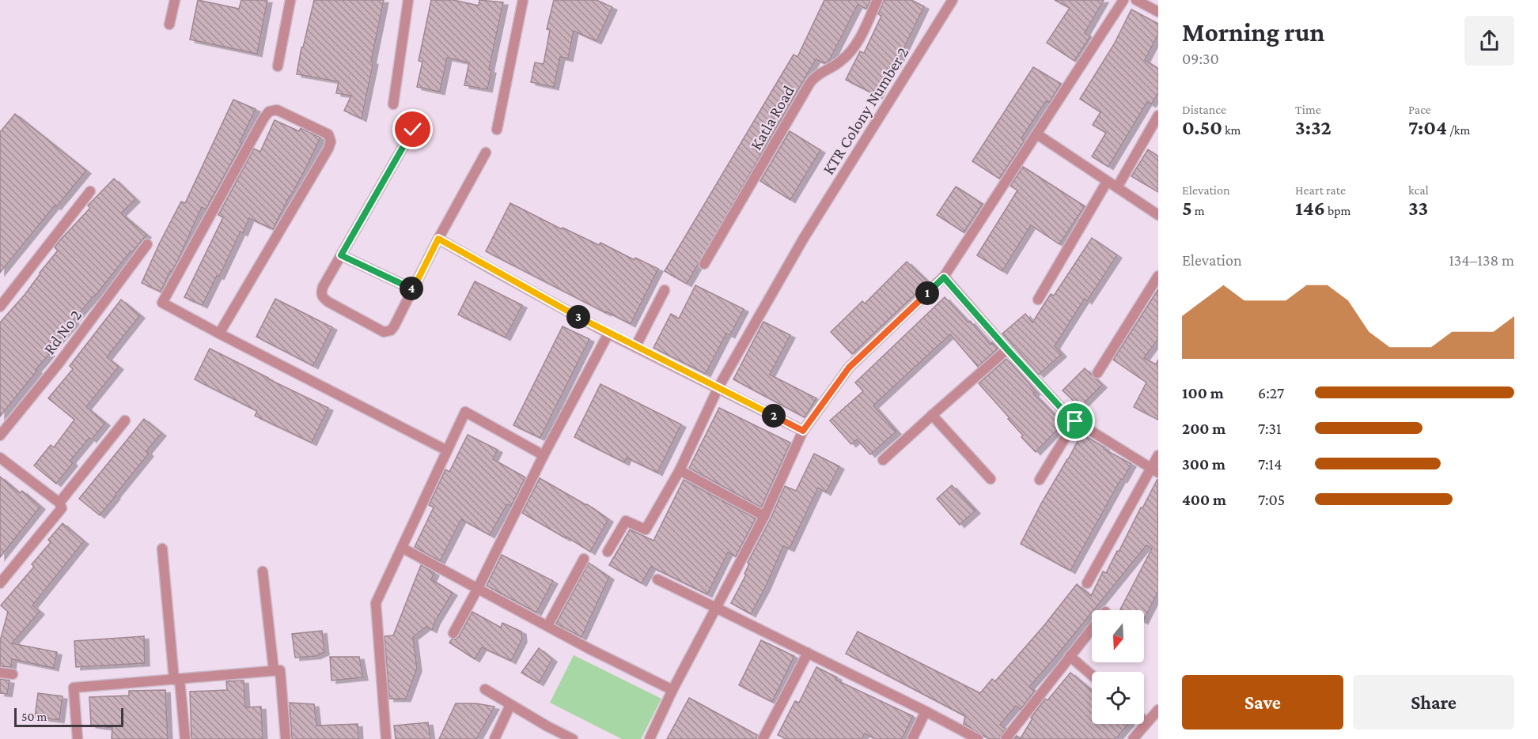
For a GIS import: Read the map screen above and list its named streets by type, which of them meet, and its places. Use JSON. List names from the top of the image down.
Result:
{
  "streets": {
    "street": ["KTR Colony Number 2", "Katla Road", "Rd No 2"]
  },
  "scale_bar": "50 m",
  "north": "bottom",
  "page": {
    "heading": ["Morning run", "09:30"],
    "stats": [
      ["Distance", "0.50 km"],
      ["Time", "3:32"],
      ["Pace", "7:04 /km"],
      ["Elevation", "5 m"],
      ["Heart rate", "146 bpm"],
      ["kcal", "33"]
    ],
    "chart": ["Elevation", "134–138 m"],
    "pins": [
      "4",
      "1",
      "3",
      "2"
    ],
    "list": [
      {
        "name": "100 m",
        "note": "6:27"
      },
      {
        "name": "200 m",
        "note": "7:31"
      },
      {
        "name": "300 m",
        "note": "7:14"
      },
      {
        "name": "400 m",
        "note": "7:05"
      }
    ],
    "buttons": ["Save", "Share"],
    "scale": "50 m"
  }
}
